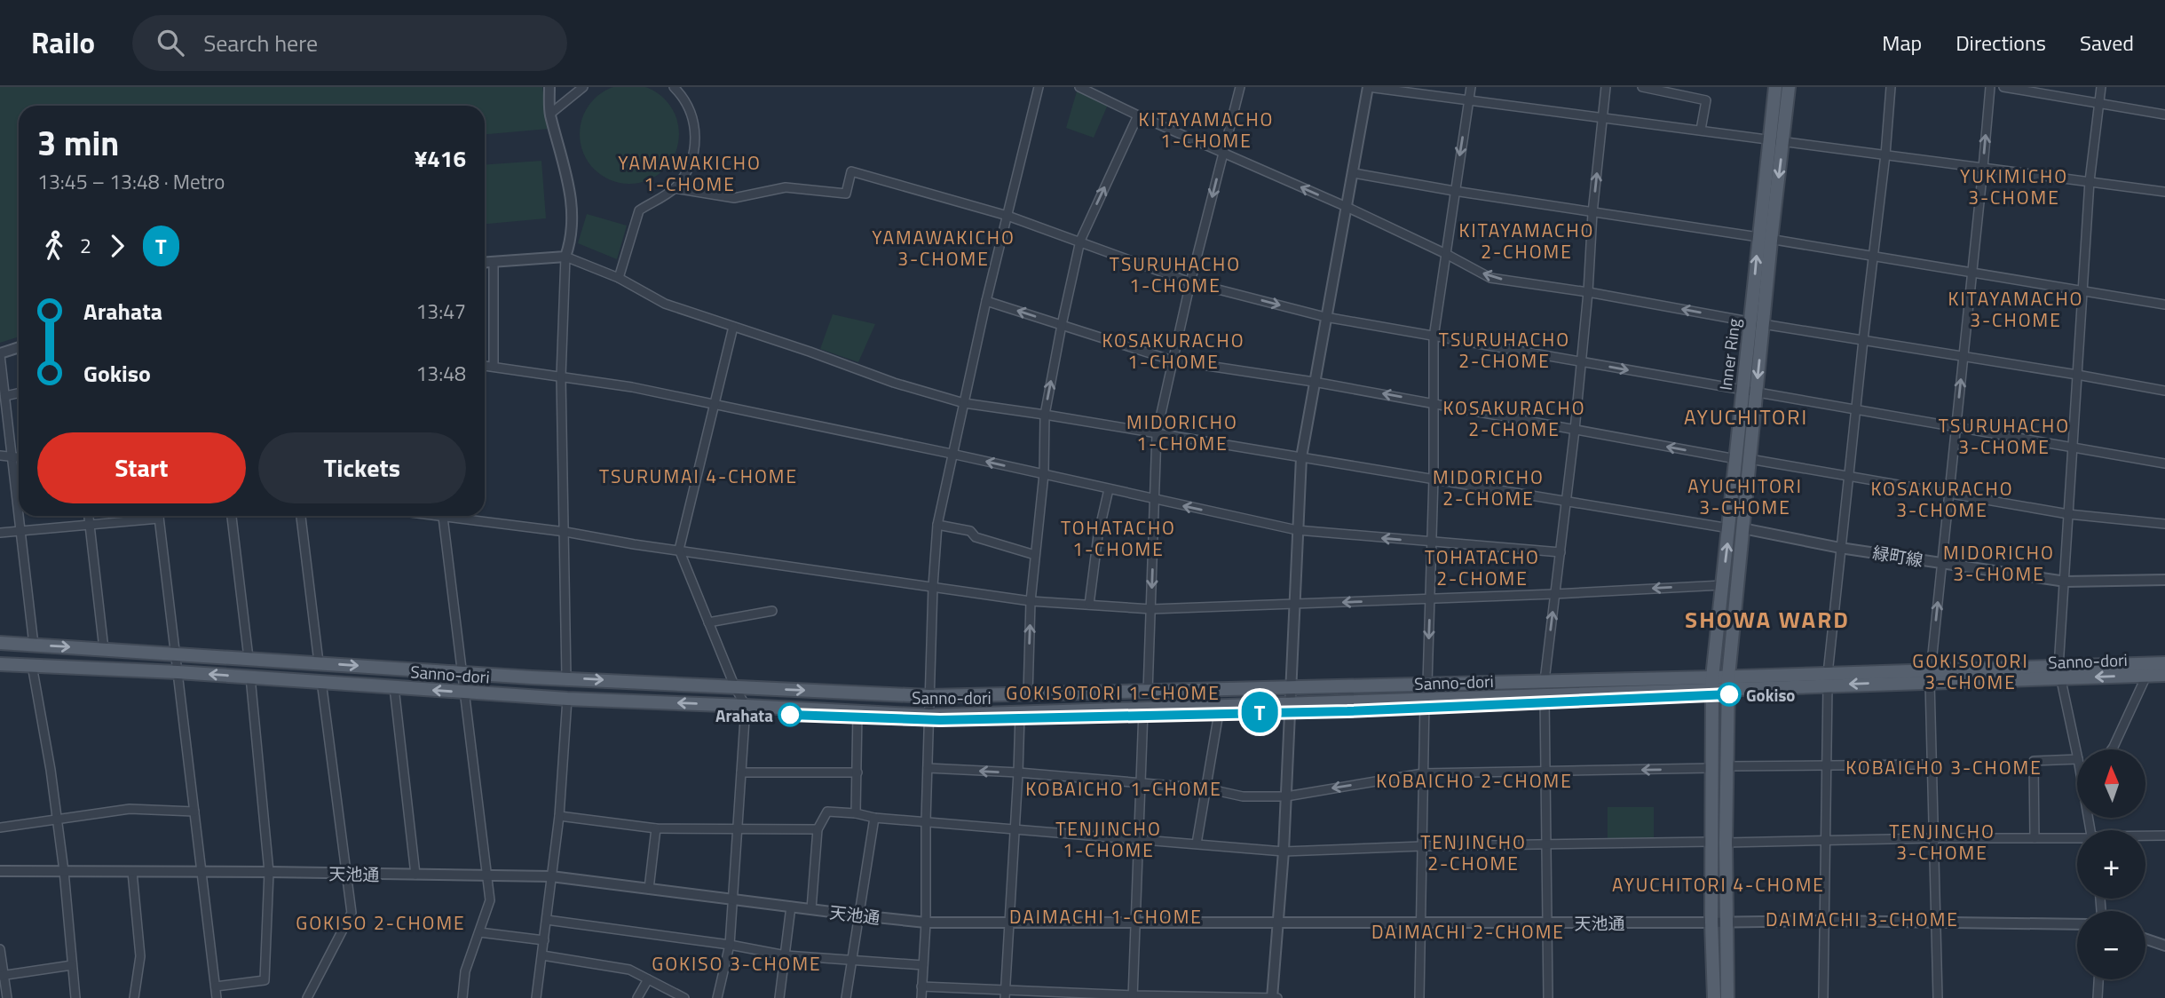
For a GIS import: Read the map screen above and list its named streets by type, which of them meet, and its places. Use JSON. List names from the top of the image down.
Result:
{
  "streets": {
    "main road": ["Inner Ring", "Sanno-dori"],
    "street": ["緑町線", "天池通"]
  },
  "crossings": [
    ["Inner Ring", "緑町線"],
    ["Inner Ring", "Sanno-dori"],
    ["Inner Ring", "天池通"]
  ],
  "districts": [
    "KITAYAMACHO 1-CHOME",
    "YAMAWAKICHO 1-CHOME",
    "YUKIMICHO 3-CHOME",
    "KITAYAMACHO 2-CHOME",
    "YAMAWAKICHO 3-CHOME",
    "TSURUHACHO 1-CHOME",
    "KITAYAMACHO 3-CHOME",
    "TSURUHACHO 2-CHOME",
    "KOSAKURACHO 1-CHOME",
    "KOSAKURACHO 2-CHOME",
    "AYUCHITORI",
    "MIDORICHO 1-CHOME",
    "TSURUHACHO 3-CHOME",
    "TSURUMAI 4-CHOME",
    "MIDORICHO 2-CHOME",
    "AYUCHITORI 3-CHOME",
    "KOSAKURACHO 3-CHOME",
    "TOHATACHO 1-CHOME",
    "MIDORICHO 3-CHOME",
    "TOHATACHO 2-CHOME",
    "SHOWA WARD",
    "GOKISOTORI 3-CHOME",
    "GOKISOTORI 1-CHOME",
    "KOBAICHO 3-CHOME",
    "KOBAICHO 2-CHOME",
    "KOBAICHO 1-CHOME",
    "TENJINCHO 1-CHOME",
    "TENJINCHO 3-CHOME",
    "TENJINCHO 2-CHOME",
    "AYUCHITORI 4-CHOME",
    "DAIMACHI 1-CHOME",
    "DAIMACHI 3-CHOME",
    "GOKISO 2-CHOME",
    "DAIMACHI 2-CHOME",
    "GOKISO 3-CHOME"
  ],
  "places": ["Gokiso", "Arahata"],
  "lines": ["metro line T"],
  "north": "top",
  "page": {
    "header": "Railo",
    "search": "Search here",
    "nav": ["Map", "Directions", "Saved"],
    "on_map": "T",
    "heading": ["3 min", "13:45 – 13:48 · Metro", "¥416"],
    "legs": ["2", "T"],
    "list": [
      {
        "name": "Arahata",
        "value": "13:47"
      },
      {
        "name": "Gokiso",
        "value": "13:48"
      }
    ],
    "buttons": ["Start", "Tickets"],
    "map_buttons": ["+", "−"]
  }
}
